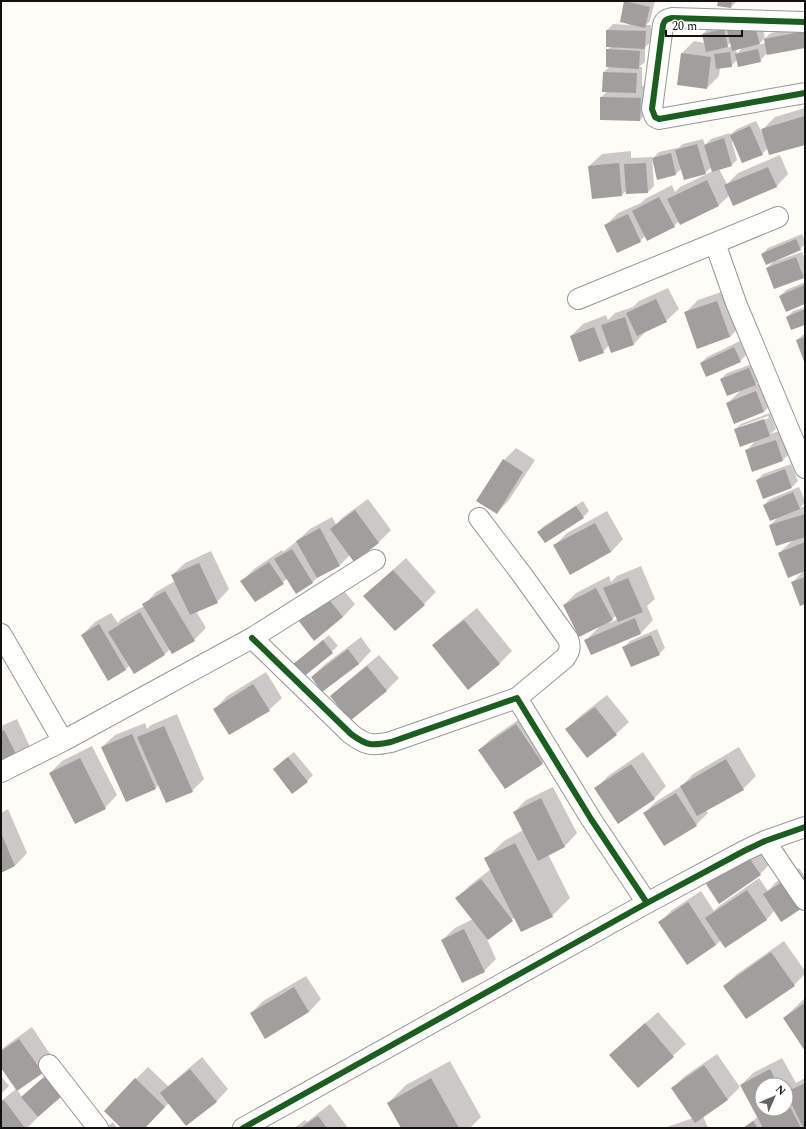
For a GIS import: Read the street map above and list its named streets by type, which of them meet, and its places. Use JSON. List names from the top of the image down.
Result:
{
  "scale_bar": "20 m",
  "north": "top right"
}
